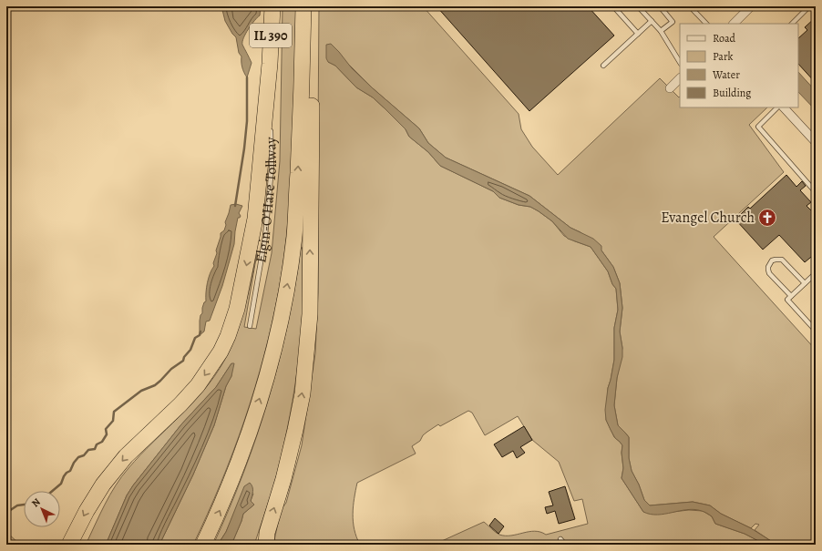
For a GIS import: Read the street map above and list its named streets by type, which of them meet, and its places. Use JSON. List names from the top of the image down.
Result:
{
  "streets": {
    "highway": ["IL 390"],
    "lane": ["Elgin-O'Hare Tollway"]
  },
  "places": {
    "church": ["Evangel Church"]
  },
  "legend": [
    "Road",
    "Park",
    "Water",
    "Building"
  ],
  "north": "top left"
}
